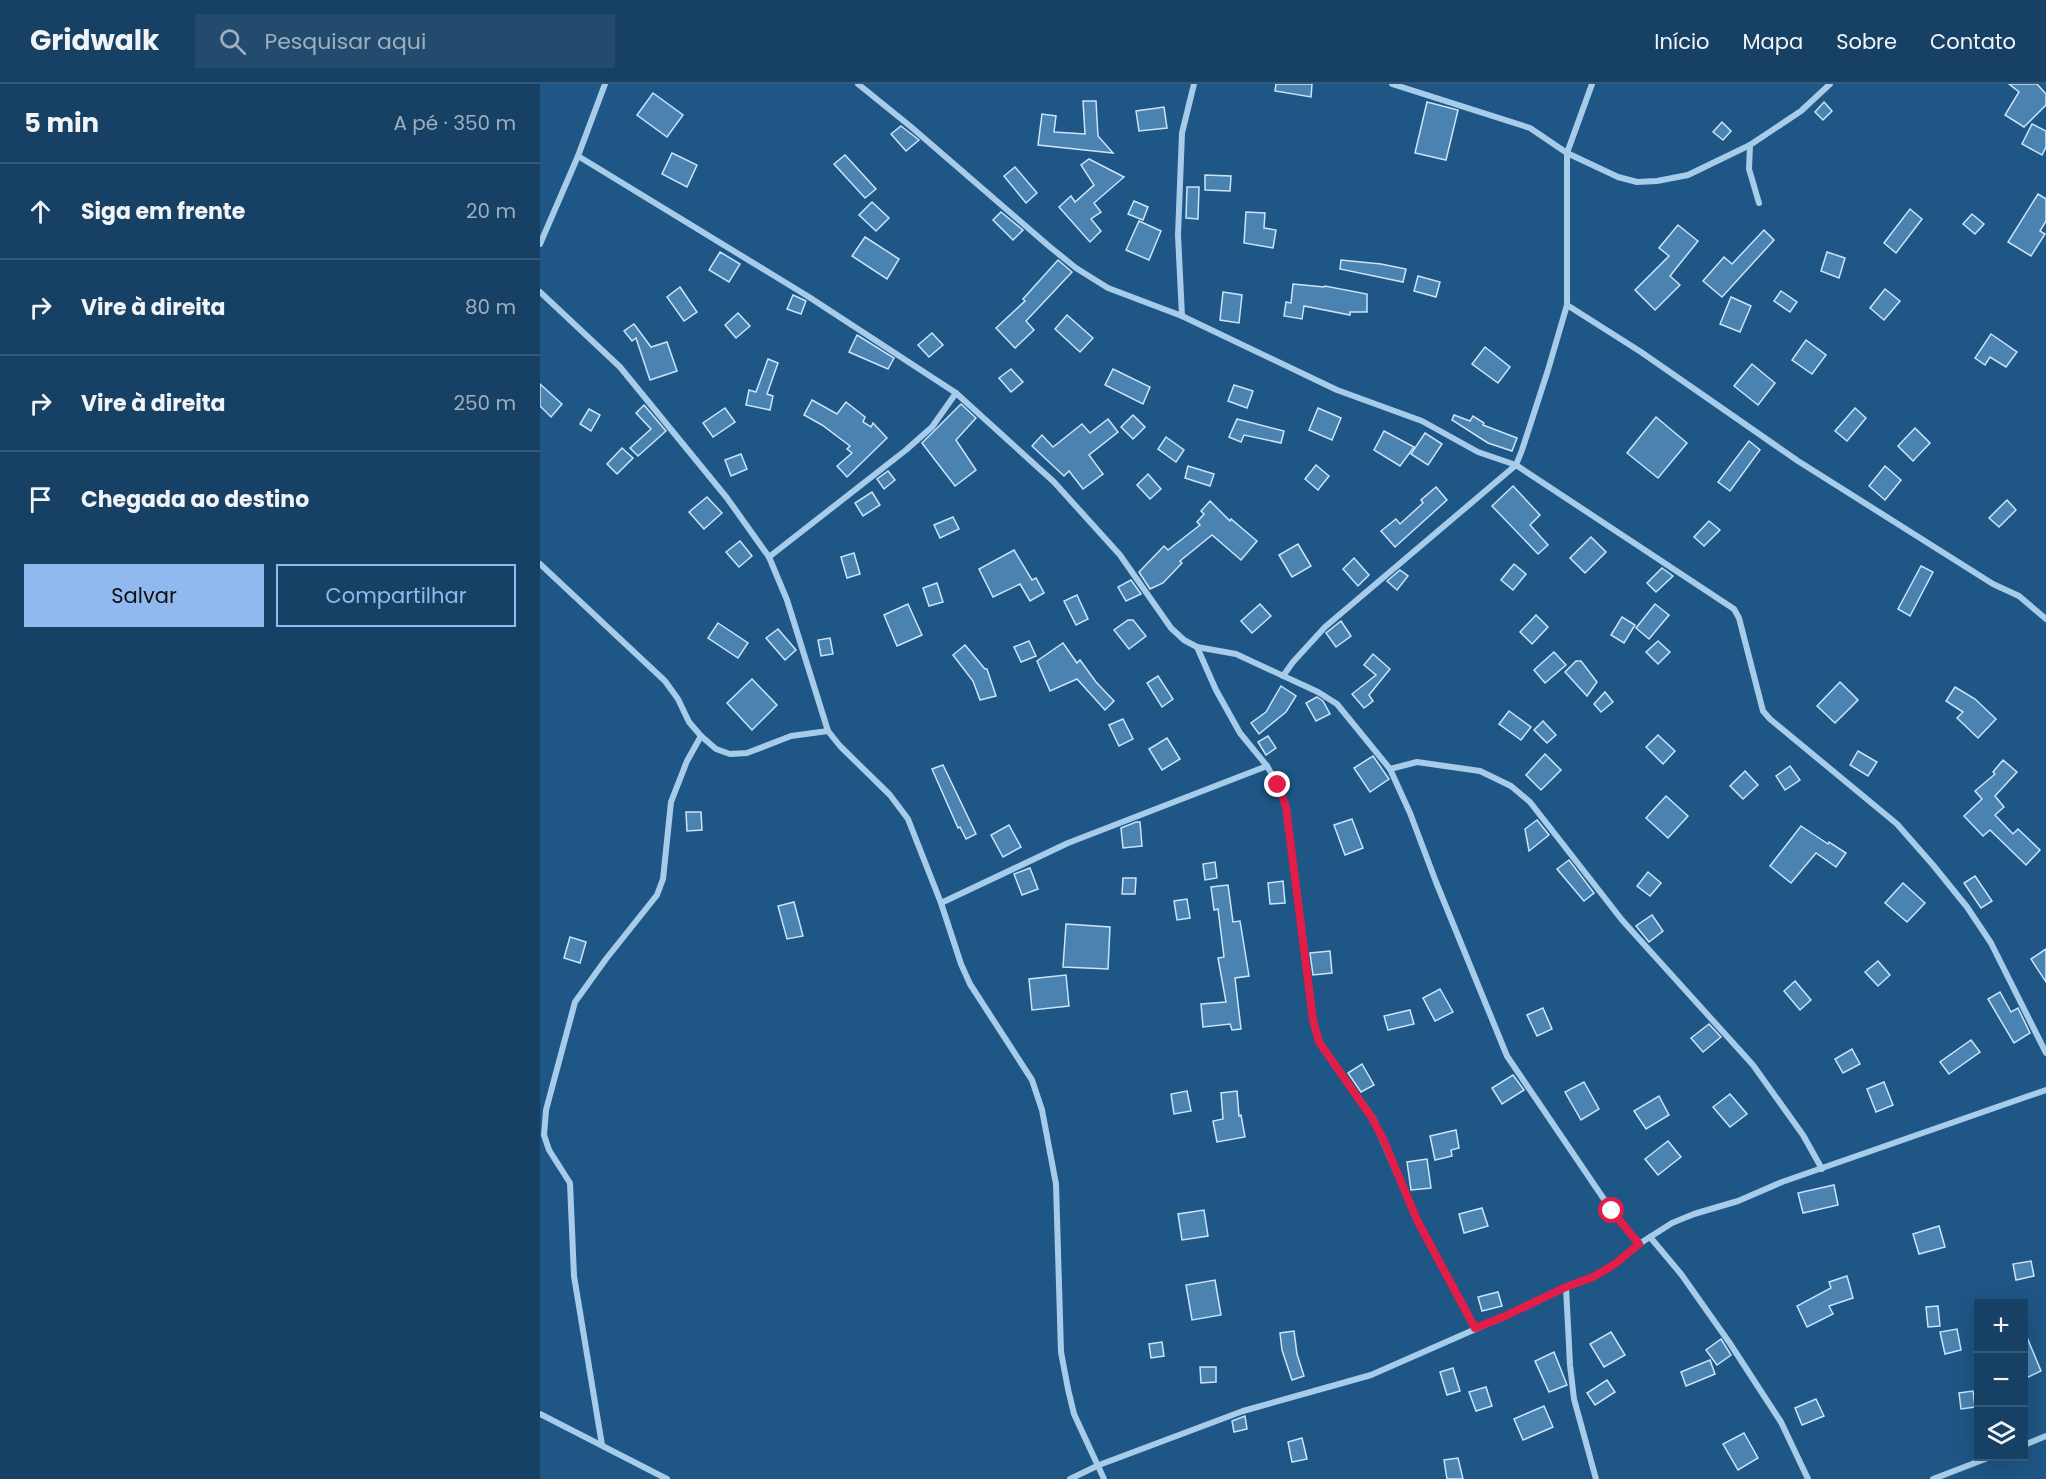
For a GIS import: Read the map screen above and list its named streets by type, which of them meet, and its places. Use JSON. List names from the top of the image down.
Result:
{
  "page": {
    "header": "Gridwalk",
    "search": "Pesquisar aqui",
    "nav": [
      "Início",
      "Mapa",
      "Sobre",
      "Contato"
    ],
    "heading": ["5 min", "A pé · 350 m"],
    "list": [
      ["Siga em frente", "20 m"],
      ["Vire à direita", "80 m"],
      ["Vire à direita", "250 m"],
      "Chegada ao destino"
    ],
    "buttons": ["Salvar", "Compartilhar"],
    "map_buttons": ["+", "−"]
  }
}
